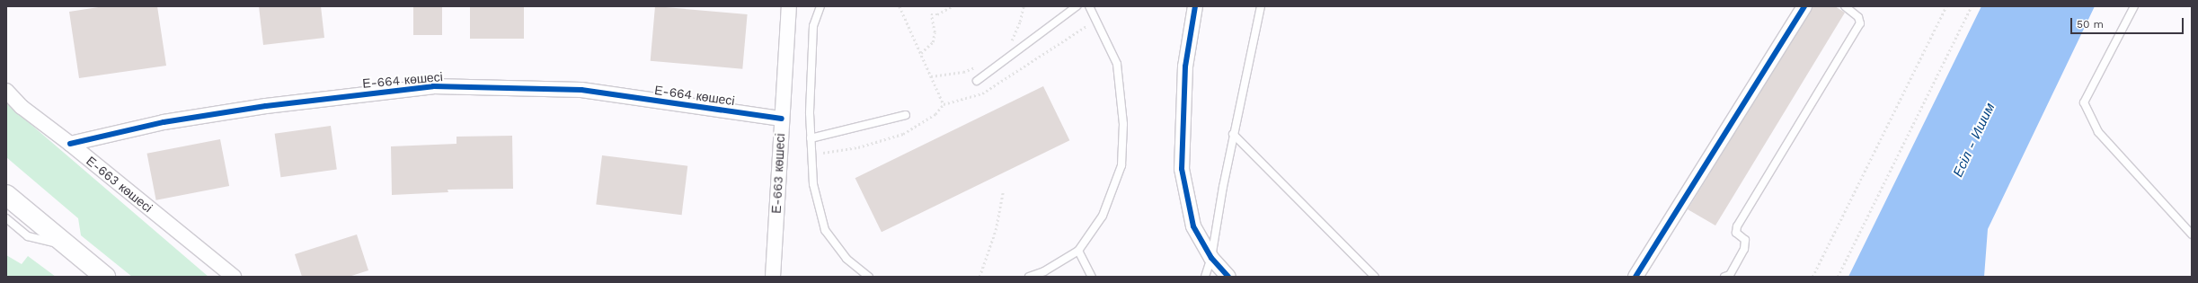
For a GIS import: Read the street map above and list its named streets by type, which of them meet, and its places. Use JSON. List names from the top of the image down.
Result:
{
  "streets": {
    "street": ["Е-664 көшесі", "Е-663 көшесі"]
  },
  "crossings": [
    ["Е-664 көшесі", "Е-663 көшесі"]
  ],
  "water": ["Есіл - Ишим"],
  "scale_bar": "50 m"
}
